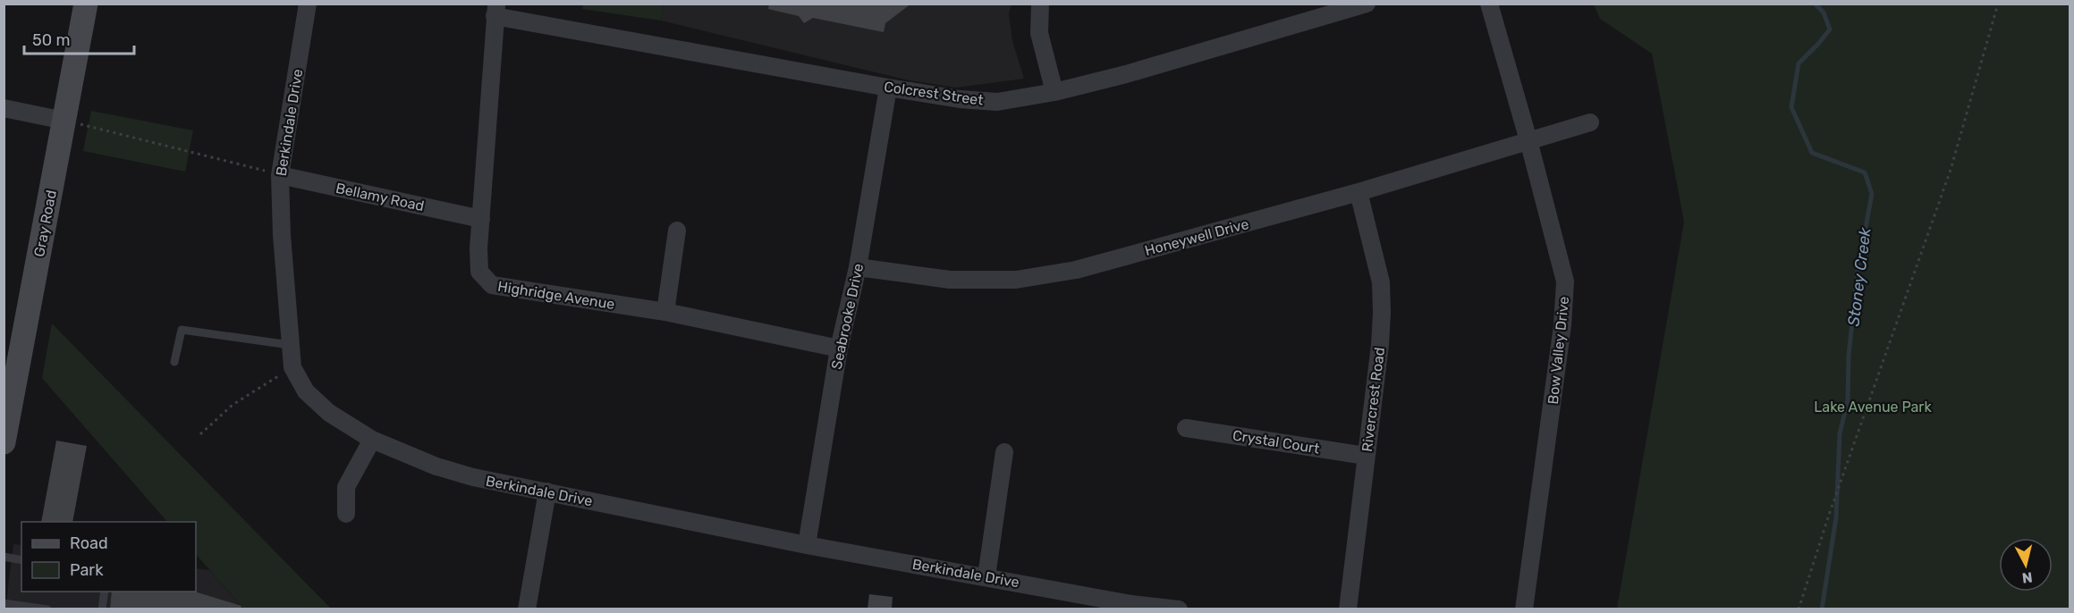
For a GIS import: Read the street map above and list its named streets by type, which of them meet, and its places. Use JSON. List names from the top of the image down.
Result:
{
  "streets": {
    "main road": ["Gray Road"],
    "street": [
      "Colcrest Street",
      "Berkindale Drive",
      "Bellamy Road",
      "Honeywell Drive",
      "Highridge Avenue",
      "Seabrooke Drive",
      "Bow Valley Drive",
      "Rivercrest Road",
      "Crystal Court"
    ]
  },
  "crossings": [
    ["Colcrest Street", "Highridge Avenue"],
    ["Colcrest Street", "Seabrooke Drive"],
    ["Berkindale Drive", "Bellamy Road"],
    ["Berkindale Drive", "Seabrooke Drive"],
    ["Bellamy Road", "Highridge Avenue"],
    ["Honeywell Drive", "Seabrooke Drive"],
    ["Honeywell Drive", "Bow Valley Drive"],
    ["Honeywell Drive", "Rivercrest Road"],
    ["Highridge Avenue", "Seabrooke Drive"],
    ["Rivercrest Road", "Crystal Court"]
  ],
  "water": ["Stoney Creek"],
  "parks": ["Lake Avenue Park"],
  "legend": ["Road", "Park"],
  "scale_bar": "50 m",
  "north": "bottom"
}
